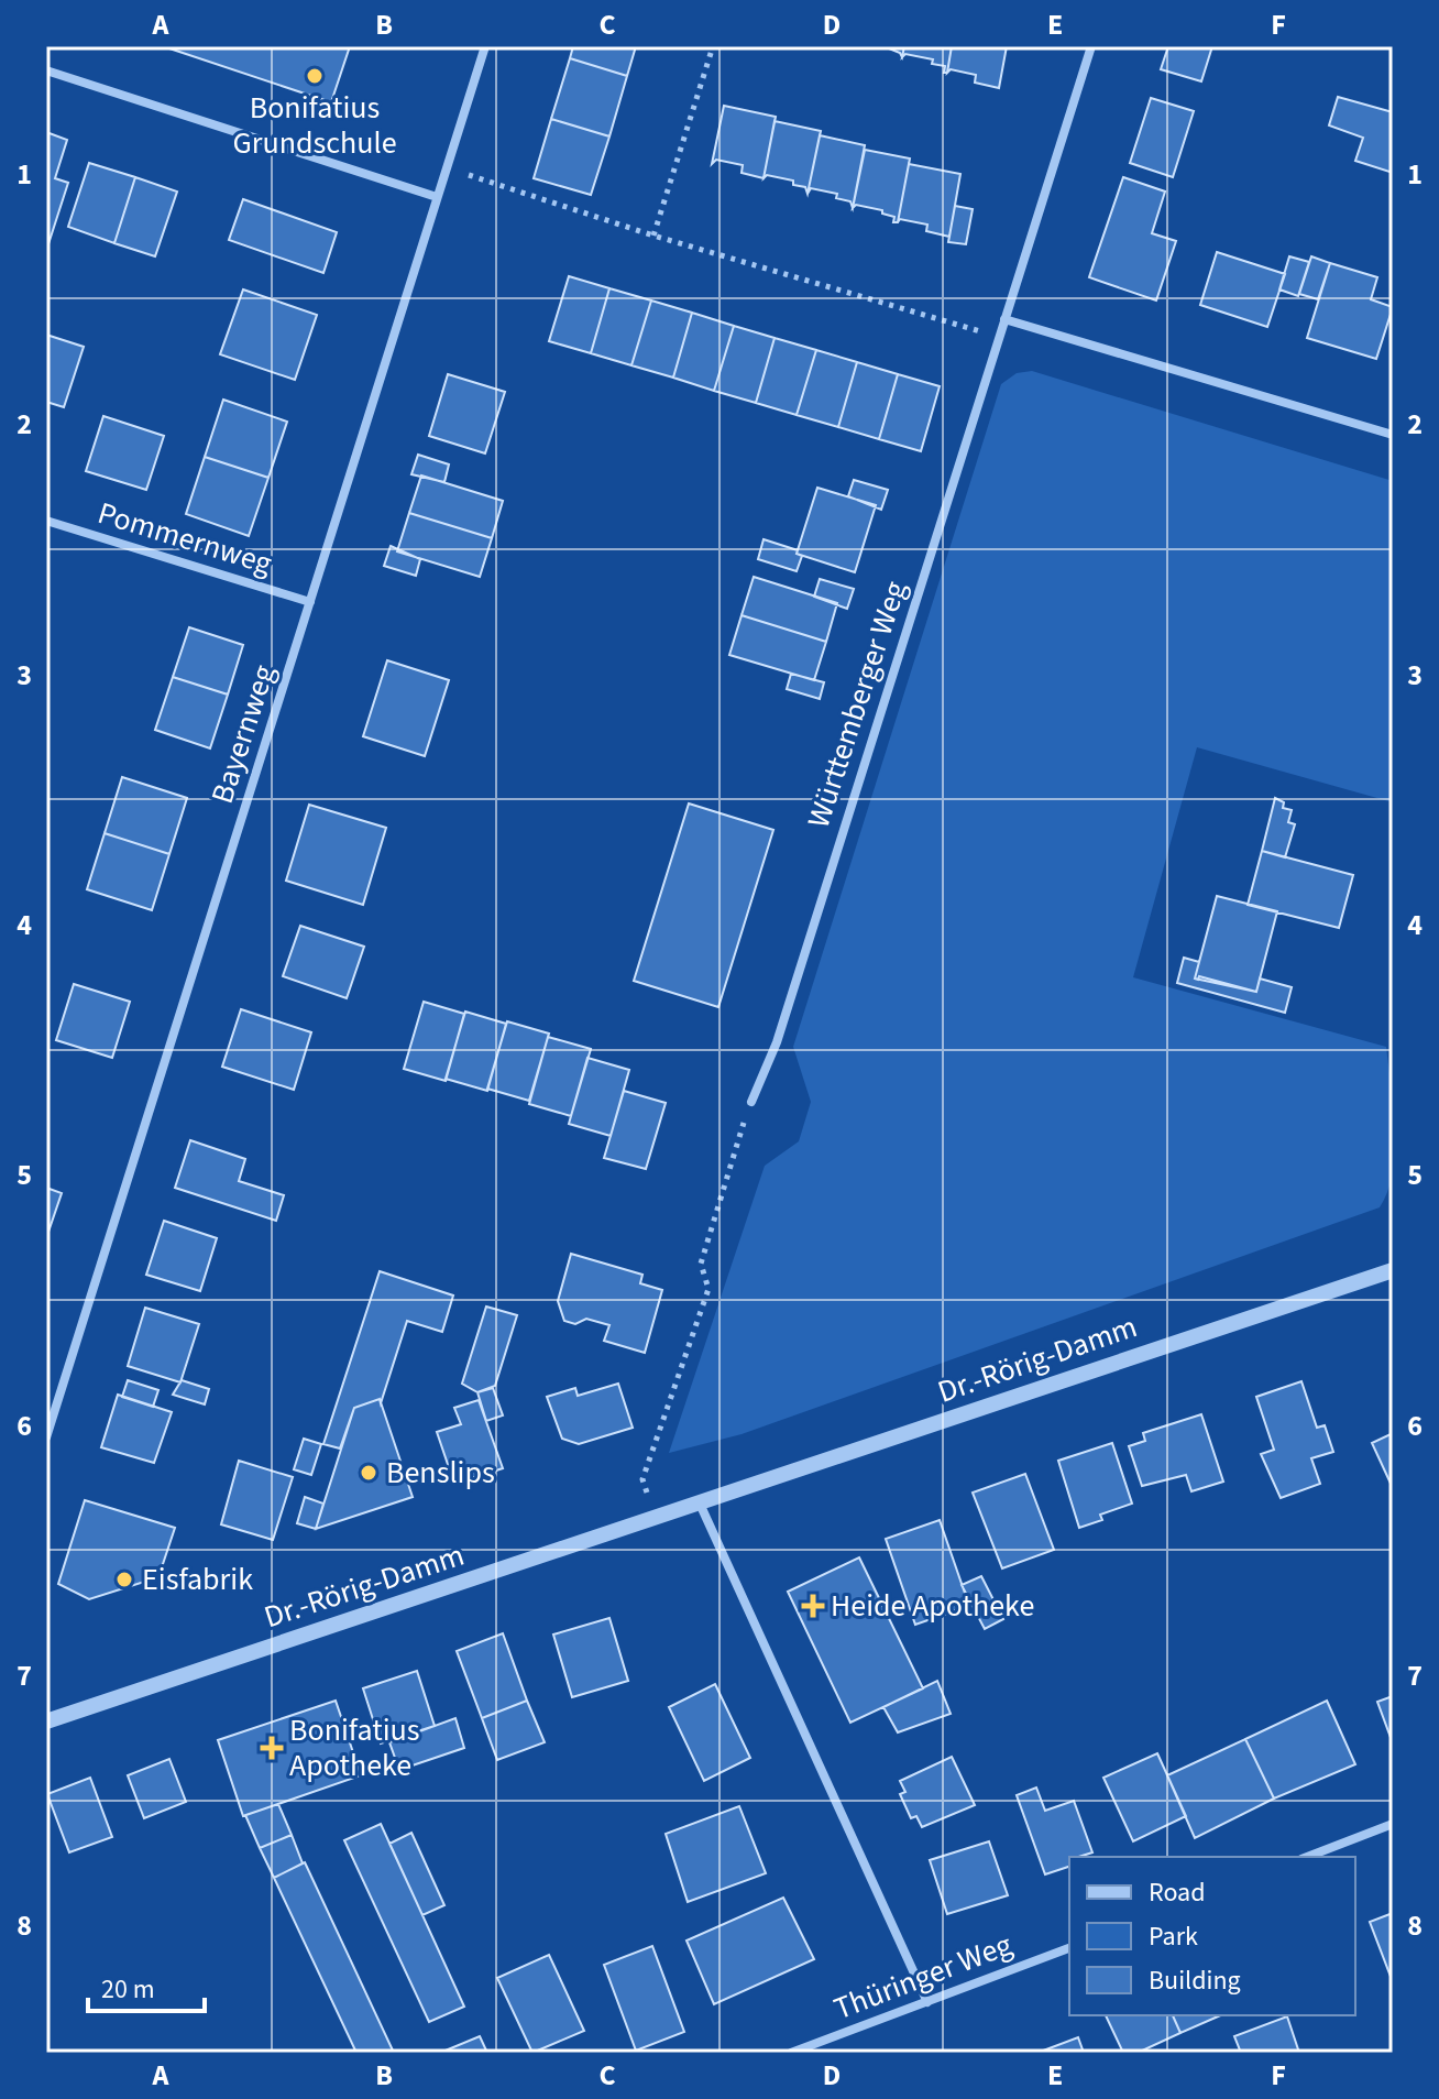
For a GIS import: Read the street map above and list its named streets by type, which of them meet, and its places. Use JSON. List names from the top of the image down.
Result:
{
  "streets": {
    "street": [
      "Pommernweg",
      "Württemberger Weg",
      "Bayernweg",
      "Dr.-Rörig-Damm",
      "Thüringer Weg"
    ]
  },
  "crossings": [
    ["Pommernweg", "Bayernweg"]
  ],
  "places": {
    "other": ["Bonifatius Grundschule", "Benslips", "Eisfabrik"],
    "health": ["Heide Apotheke", "Bonifatius Apotheke"]
  },
  "legend": ["Road", "Park", "Building"],
  "scale_bar": "20 m",
  "grid": {
    "columns": [
      "A",
      "B",
      "C",
      "D",
      "E",
      "F"
    ],
    "rows": [
      "1",
      "2",
      "3",
      "4",
      "5",
      "6",
      "7",
      "8"
    ]
  }
}
